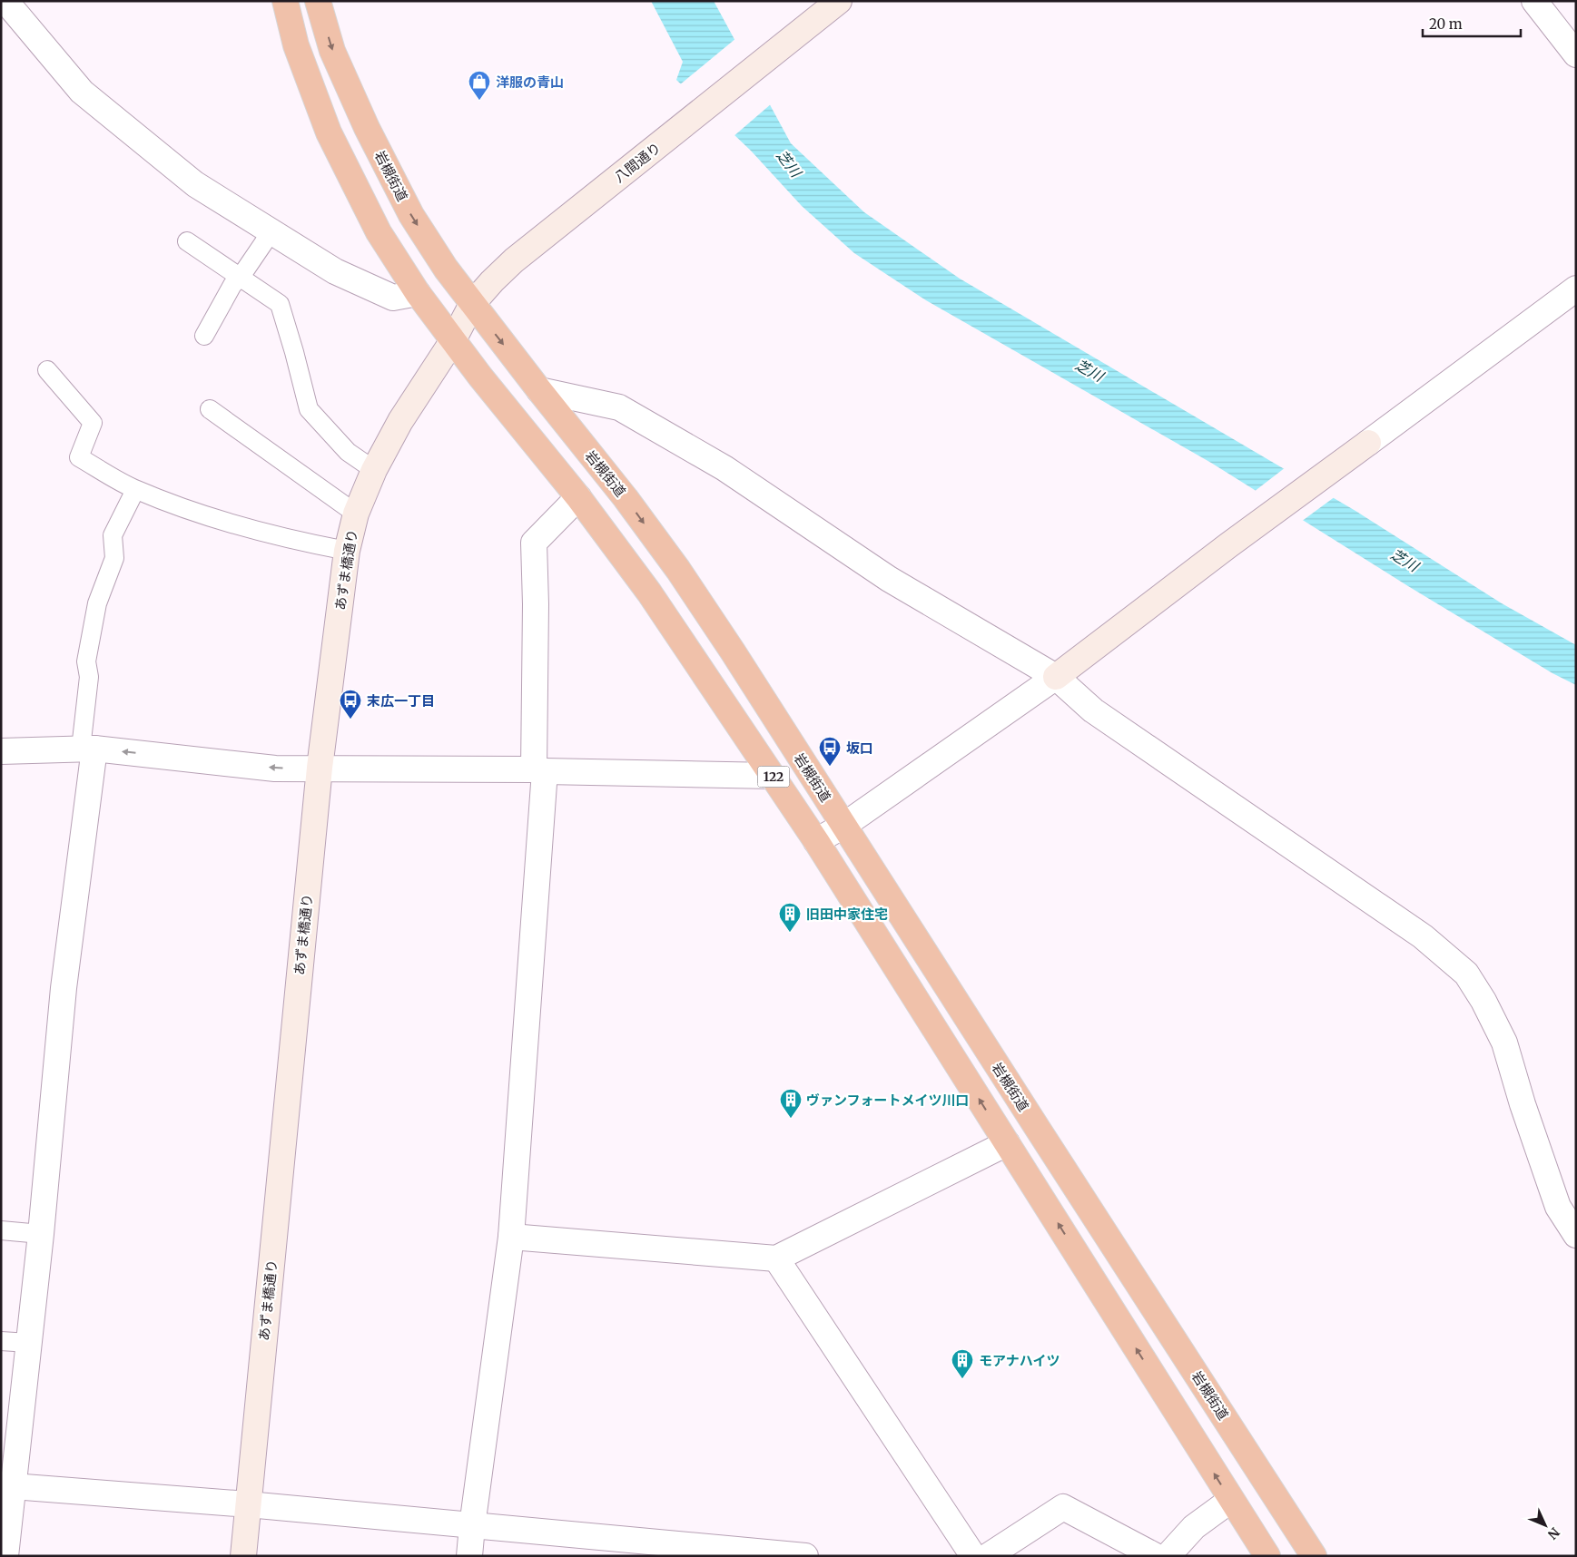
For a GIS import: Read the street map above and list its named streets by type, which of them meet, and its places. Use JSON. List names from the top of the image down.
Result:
{
  "streets": {
    "highway": ["岩槻街道", "122"],
    "street": ["八間通り", "あずま橋通り"]
  },
  "crossings": [
    ["八間通り", "岩槻街道"],
    ["八間通り", "あずま橋通り"],
    ["八間通り", "122"],
    ["あずま橋通り", "122"]
  ],
  "water": ["芝川"],
  "places": {
    "shop": ["洋服の青山"],
    "bus stop": ["末広一丁目", "坂口"],
    "building": ["旧田中家住宅", "ヴァンフォートメイツ川口", "モアナハイツ"]
  },
  "scale_bar": "20 m",
  "north": "bottom right"
}
